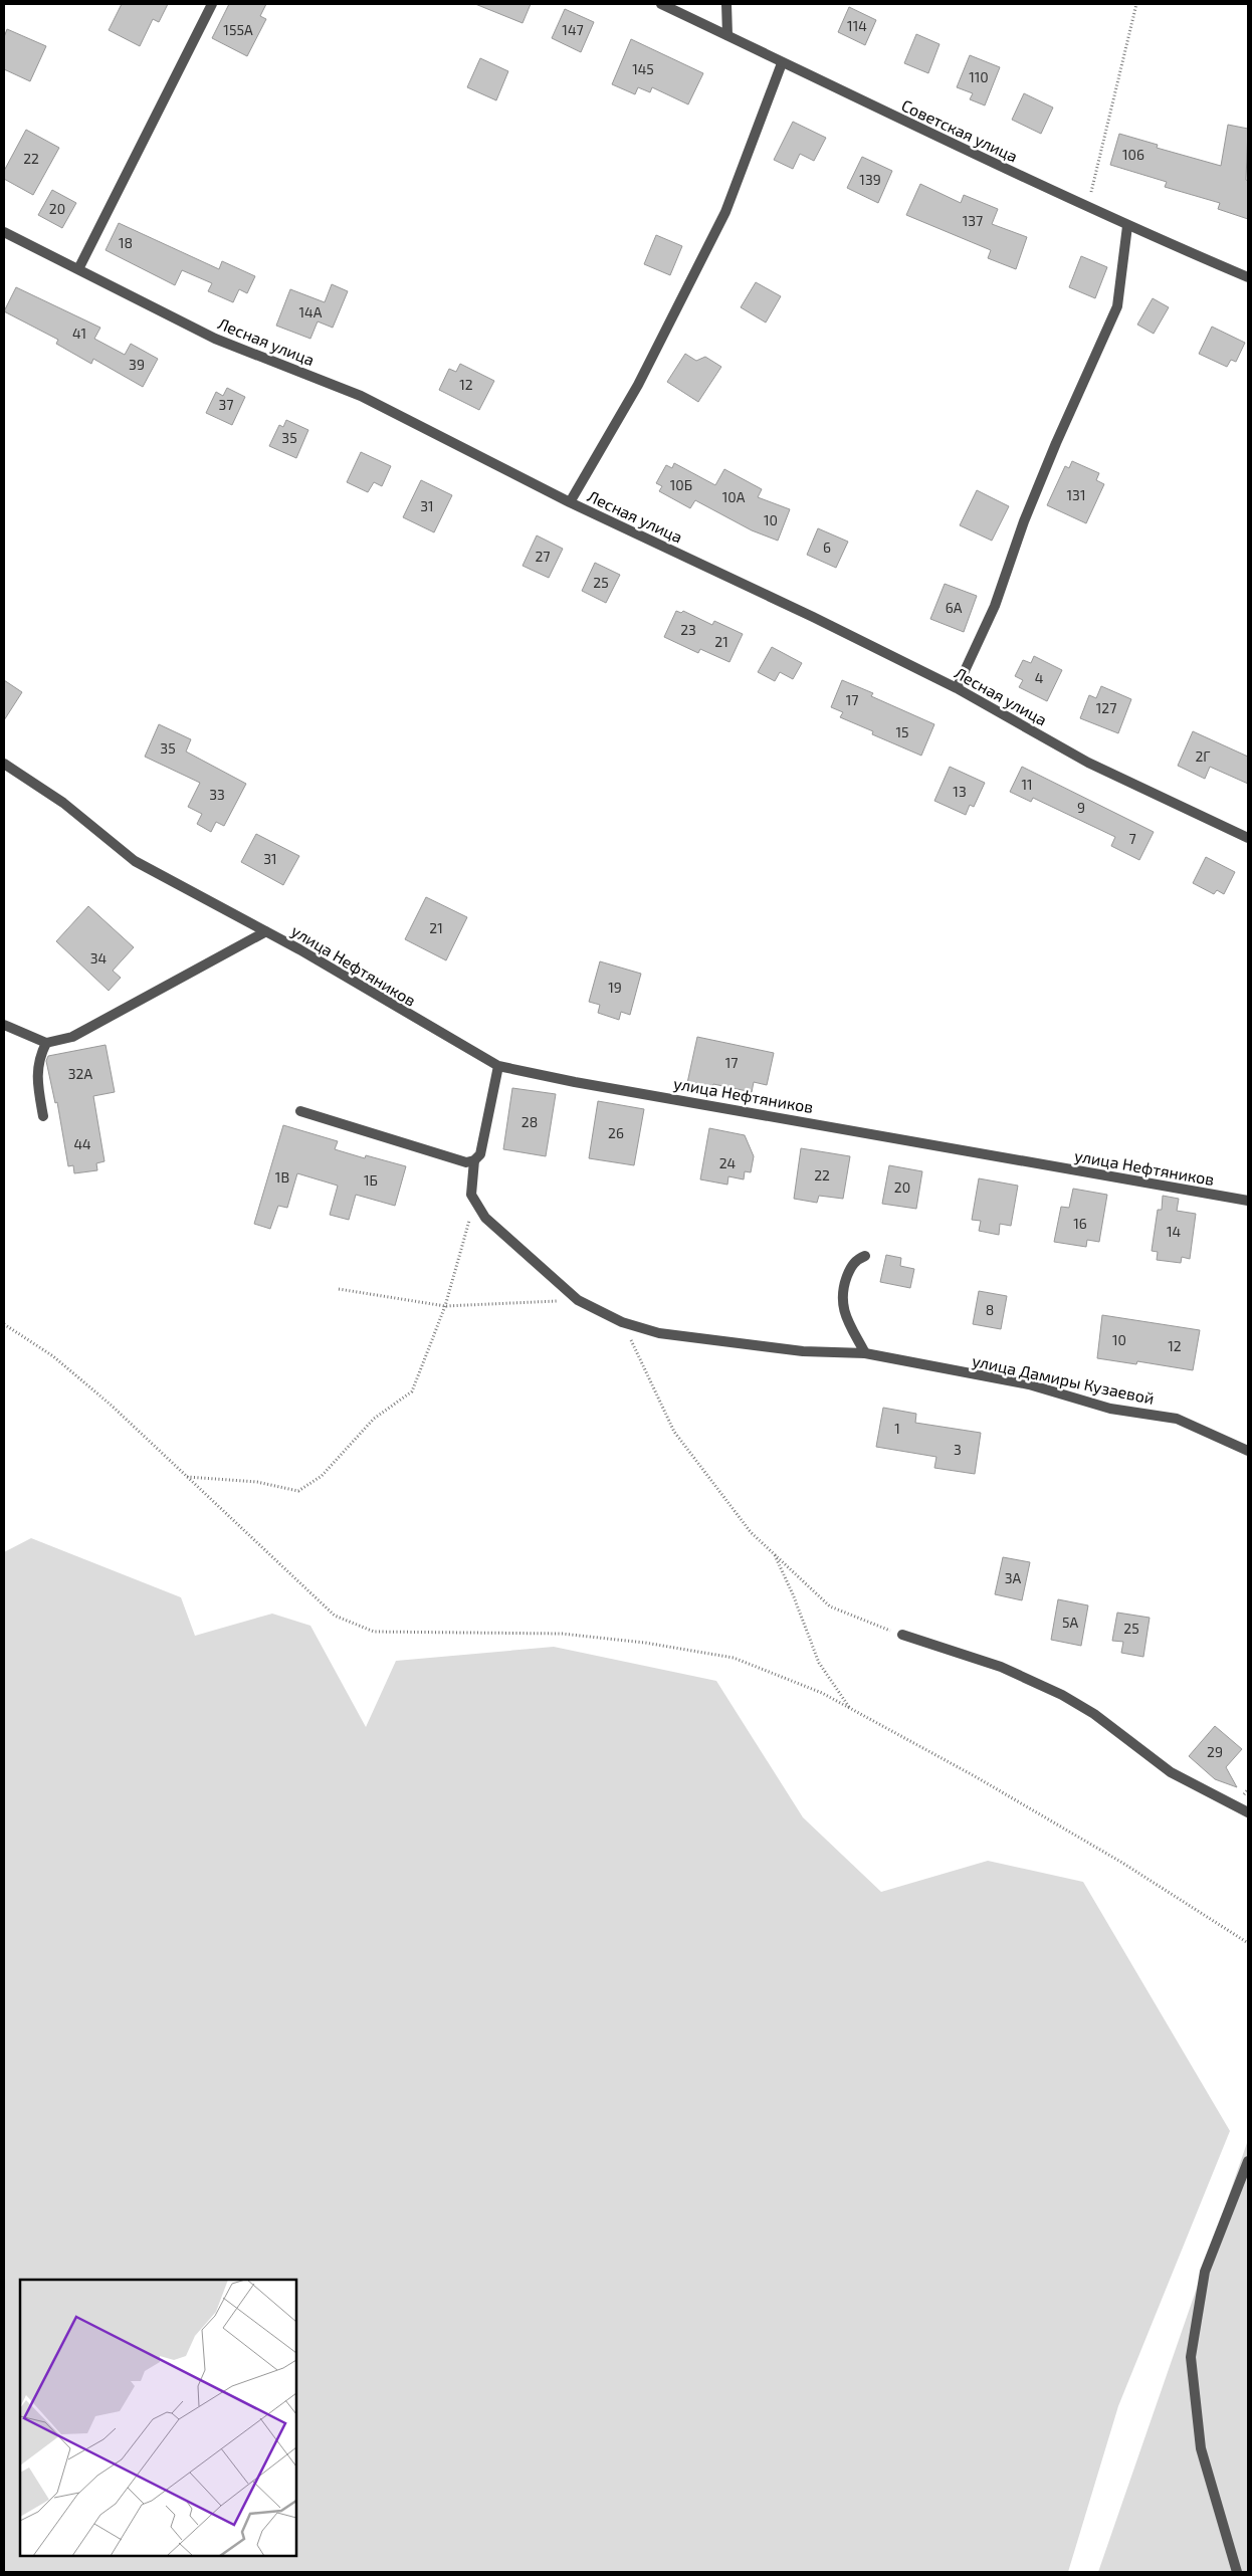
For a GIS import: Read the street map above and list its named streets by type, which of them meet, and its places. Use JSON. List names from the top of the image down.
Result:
{
  "streets": {
    "street": [
      "Советская улица",
      "Лесная улица",
      "улица Нефтяников",
      "улица Дамиры Кузаевой"
    ]
  },
  "house_numbers": [
    "114",
    "155А",
    "147",
    "145",
    "110",
    "106",
    "22",
    "139",
    "20",
    "137",
    "18",
    "14А",
    "41",
    "39",
    "12",
    "37",
    "35",
    "10Б",
    "131",
    "10А",
    "31",
    "10",
    "6",
    "27",
    "25",
    "6А",
    "23",
    "21",
    "4",
    "17",
    "127",
    "15",
    "35",
    "2Г",
    "11",
    "13",
    "33",
    "9",
    "7",
    "31",
    "21",
    "34",
    "19",
    "17",
    "32А",
    "28",
    "26",
    "44",
    "24",
    "22",
    "1В",
    "1Б",
    "20",
    "16",
    "14",
    "8",
    "10",
    "12",
    "1",
    "3",
    "3А",
    "5А",
    "25",
    "29"
  ]
}
